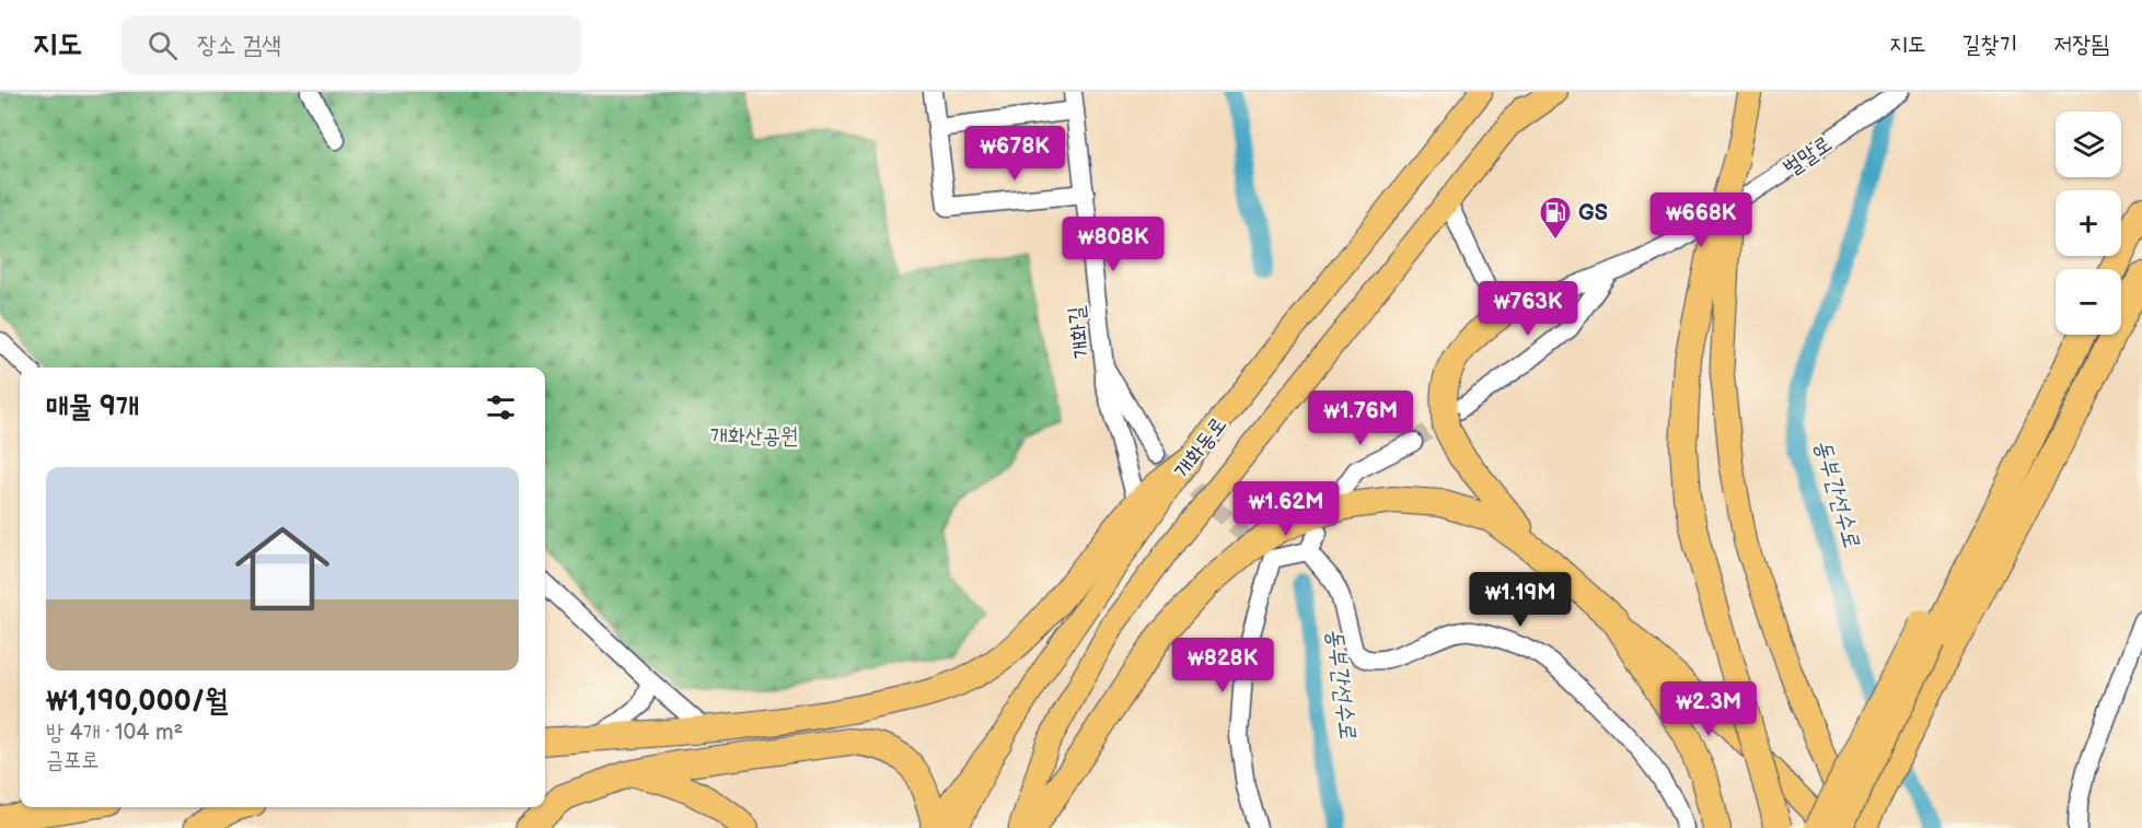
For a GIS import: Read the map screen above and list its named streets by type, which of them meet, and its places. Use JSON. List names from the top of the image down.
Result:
{
  "streets": {
    "main road": ["개화동로"],
    "street": ["벌말로", "개화길"]
  },
  "water": ["동부간선수로"],
  "parks": ["개화산공원"],
  "places": {
    "fuel station": ["GS"]
  },
  "page": {
    "header": "지도",
    "search": "장소 검색",
    "nav": ["지도", "길찾기", "저장됨"],
    "map_buttons": ["+", "−"],
    "price": [
      "₩678K",
      "₩668K",
      "₩808K",
      "₩763K",
      "₩1.76M",
      "₩1.62M",
      "₩1.19M",
      "₩828K",
      "₩2.3M"
    ],
    "heading": "매물 9개",
    "list": [
      {
        "name": "₩1,190,000/월",
        "note": "방 4개 · 104 m² · 금포로"
      }
    ]
  }
}
